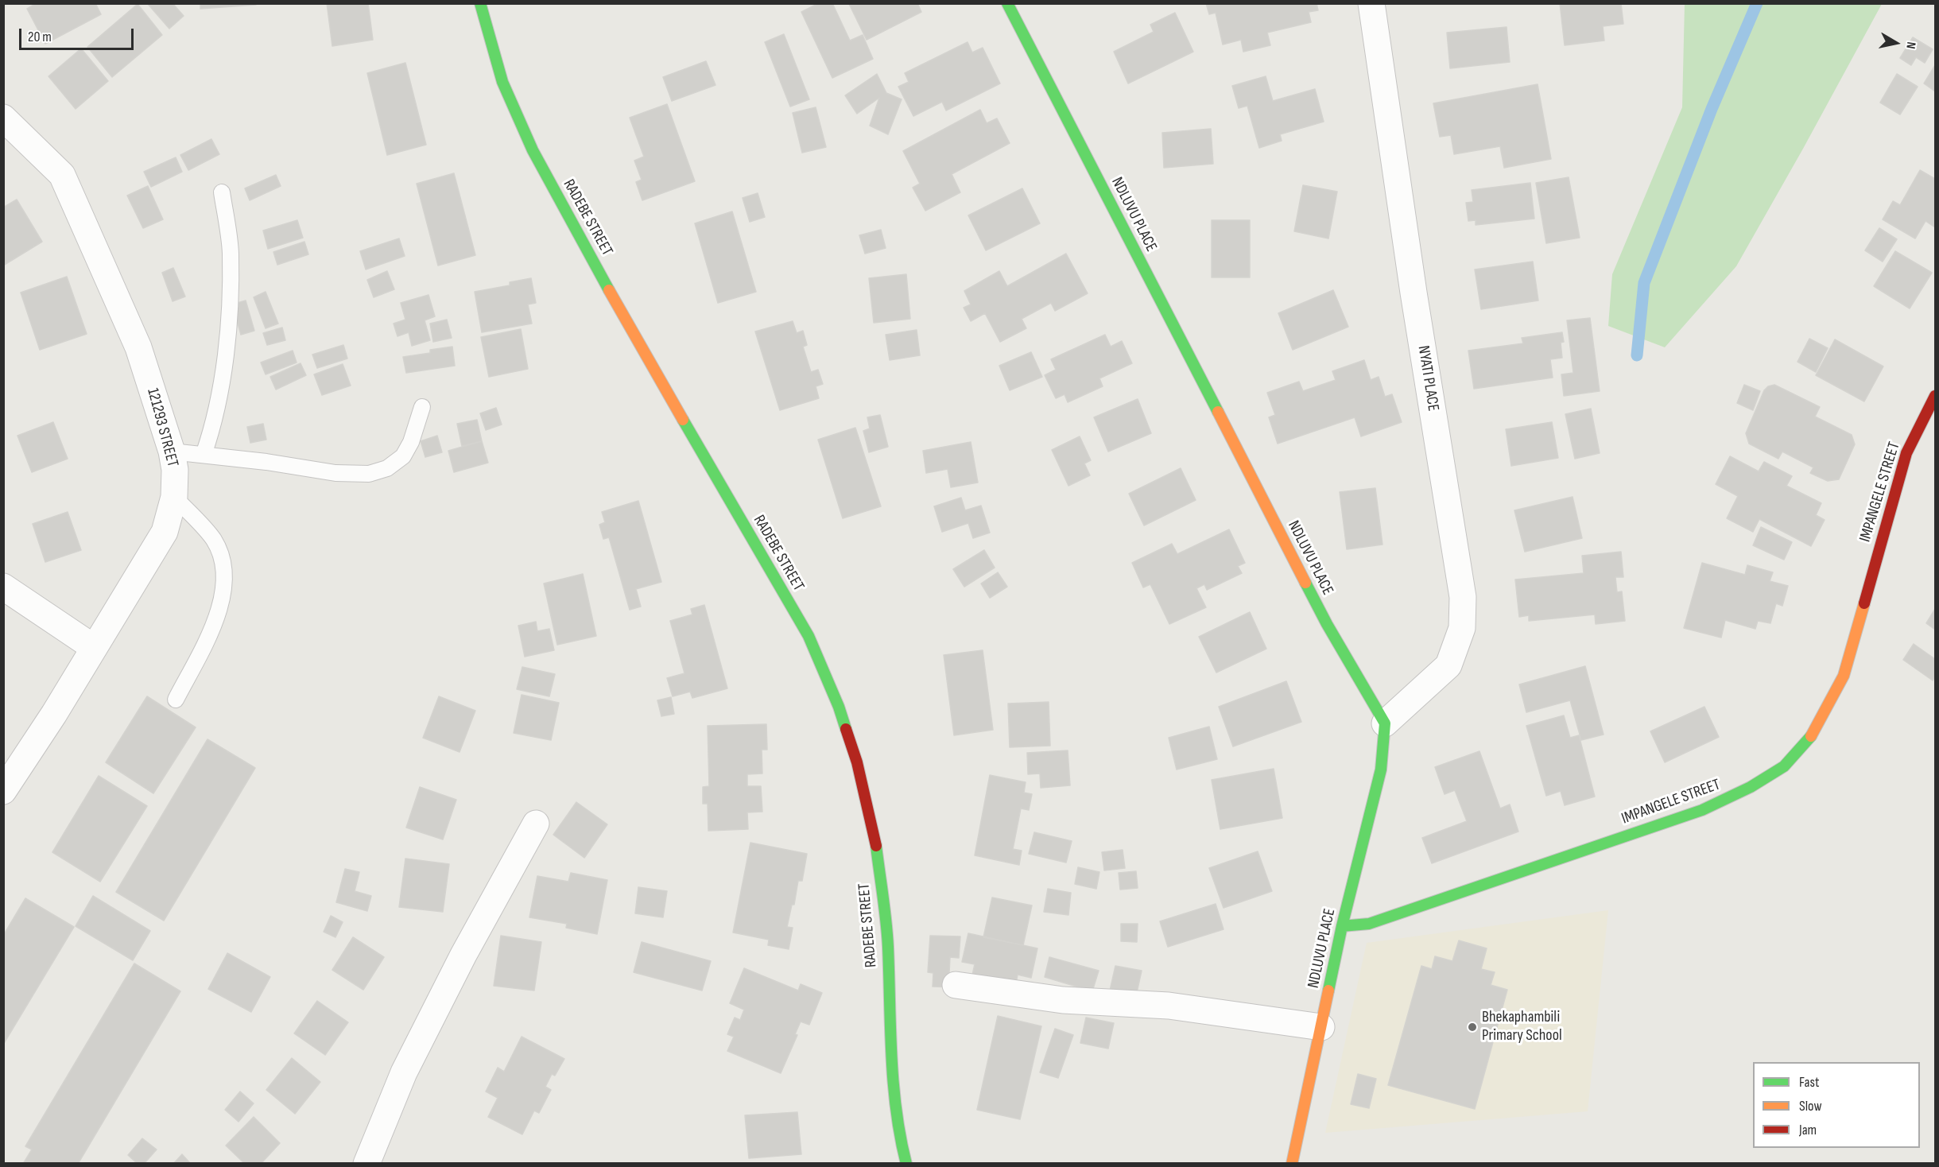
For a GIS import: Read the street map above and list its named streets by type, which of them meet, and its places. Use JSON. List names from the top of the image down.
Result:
{
  "streets": {
    "street": [
      "NDLUVU PLACE",
      "RADEBE STREET",
      "NYATI PLACE",
      "121293 STREET",
      "IMPANGELE STREET"
    ]
  },
  "crossings": [
    ["NDLUVU PLACE", "NYATI PLACE"],
    ["NDLUVU PLACE", "IMPANGELE STREET"]
  ],
  "places": ["Bhekaphambili Primary School"],
  "legend": ["Fast", "Slow", "Jam"],
  "scale_bar": "20 m",
  "north": "right"
}
